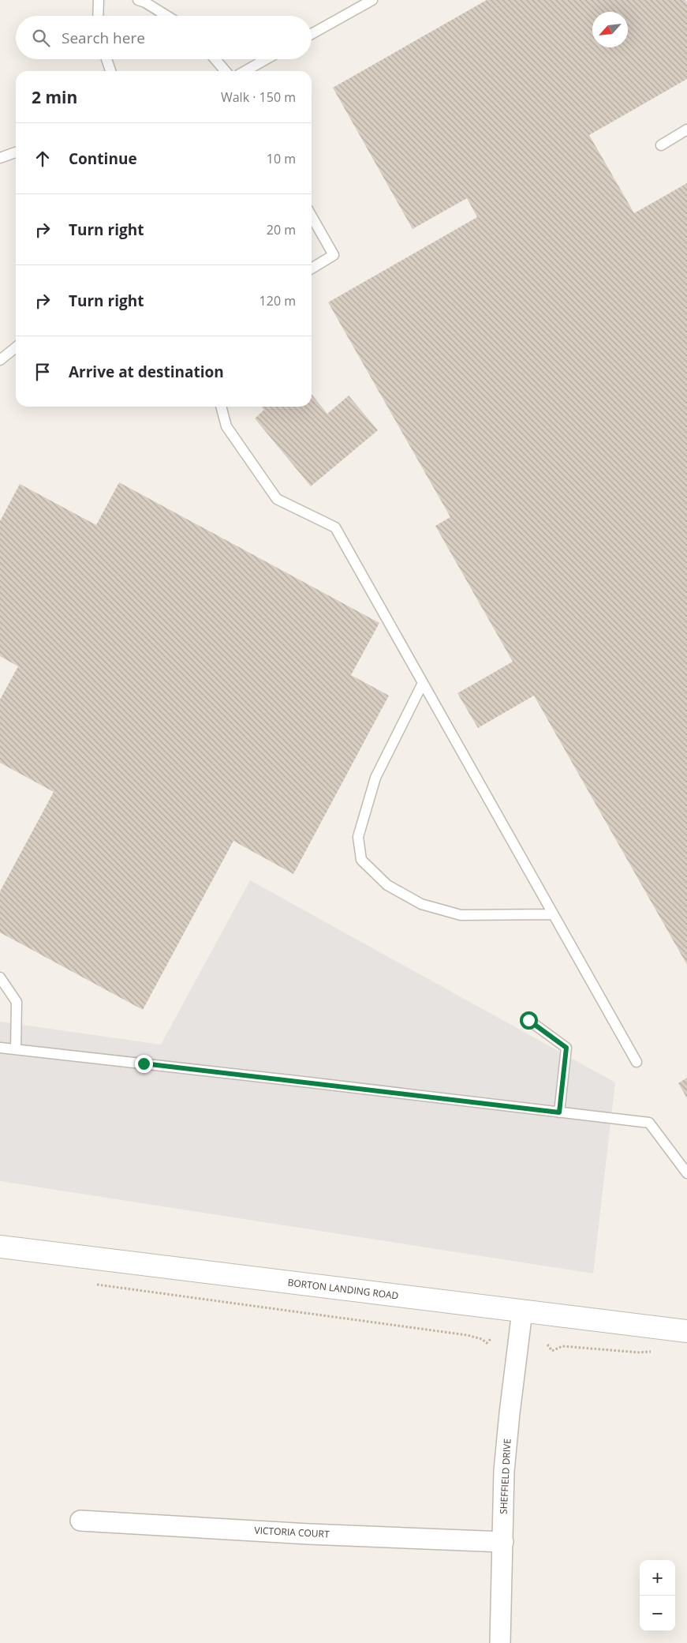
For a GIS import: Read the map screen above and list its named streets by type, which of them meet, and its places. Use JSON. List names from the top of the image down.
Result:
{
  "streets": {
    "street": ["BORTON LANDING ROAD", "SHEFFIELD DRIVE", "VICTORIA COURT"]
  },
  "crossings": [
    ["BORTON LANDING ROAD", "SHEFFIELD DRIVE"],
    ["SHEFFIELD DRIVE", "VICTORIA COURT"]
  ],
  "north": "bottom left",
  "page": {
    "search": "Search here",
    "heading": ["2 min", "Walk · 150 m"],
    "list": [
      ["Continue", "10 m"],
      ["Turn right", "20 m"],
      ["Turn right", "120 m"],
      "Arrive at destination"
    ],
    "map_buttons": ["+", "−"]
  }
}
